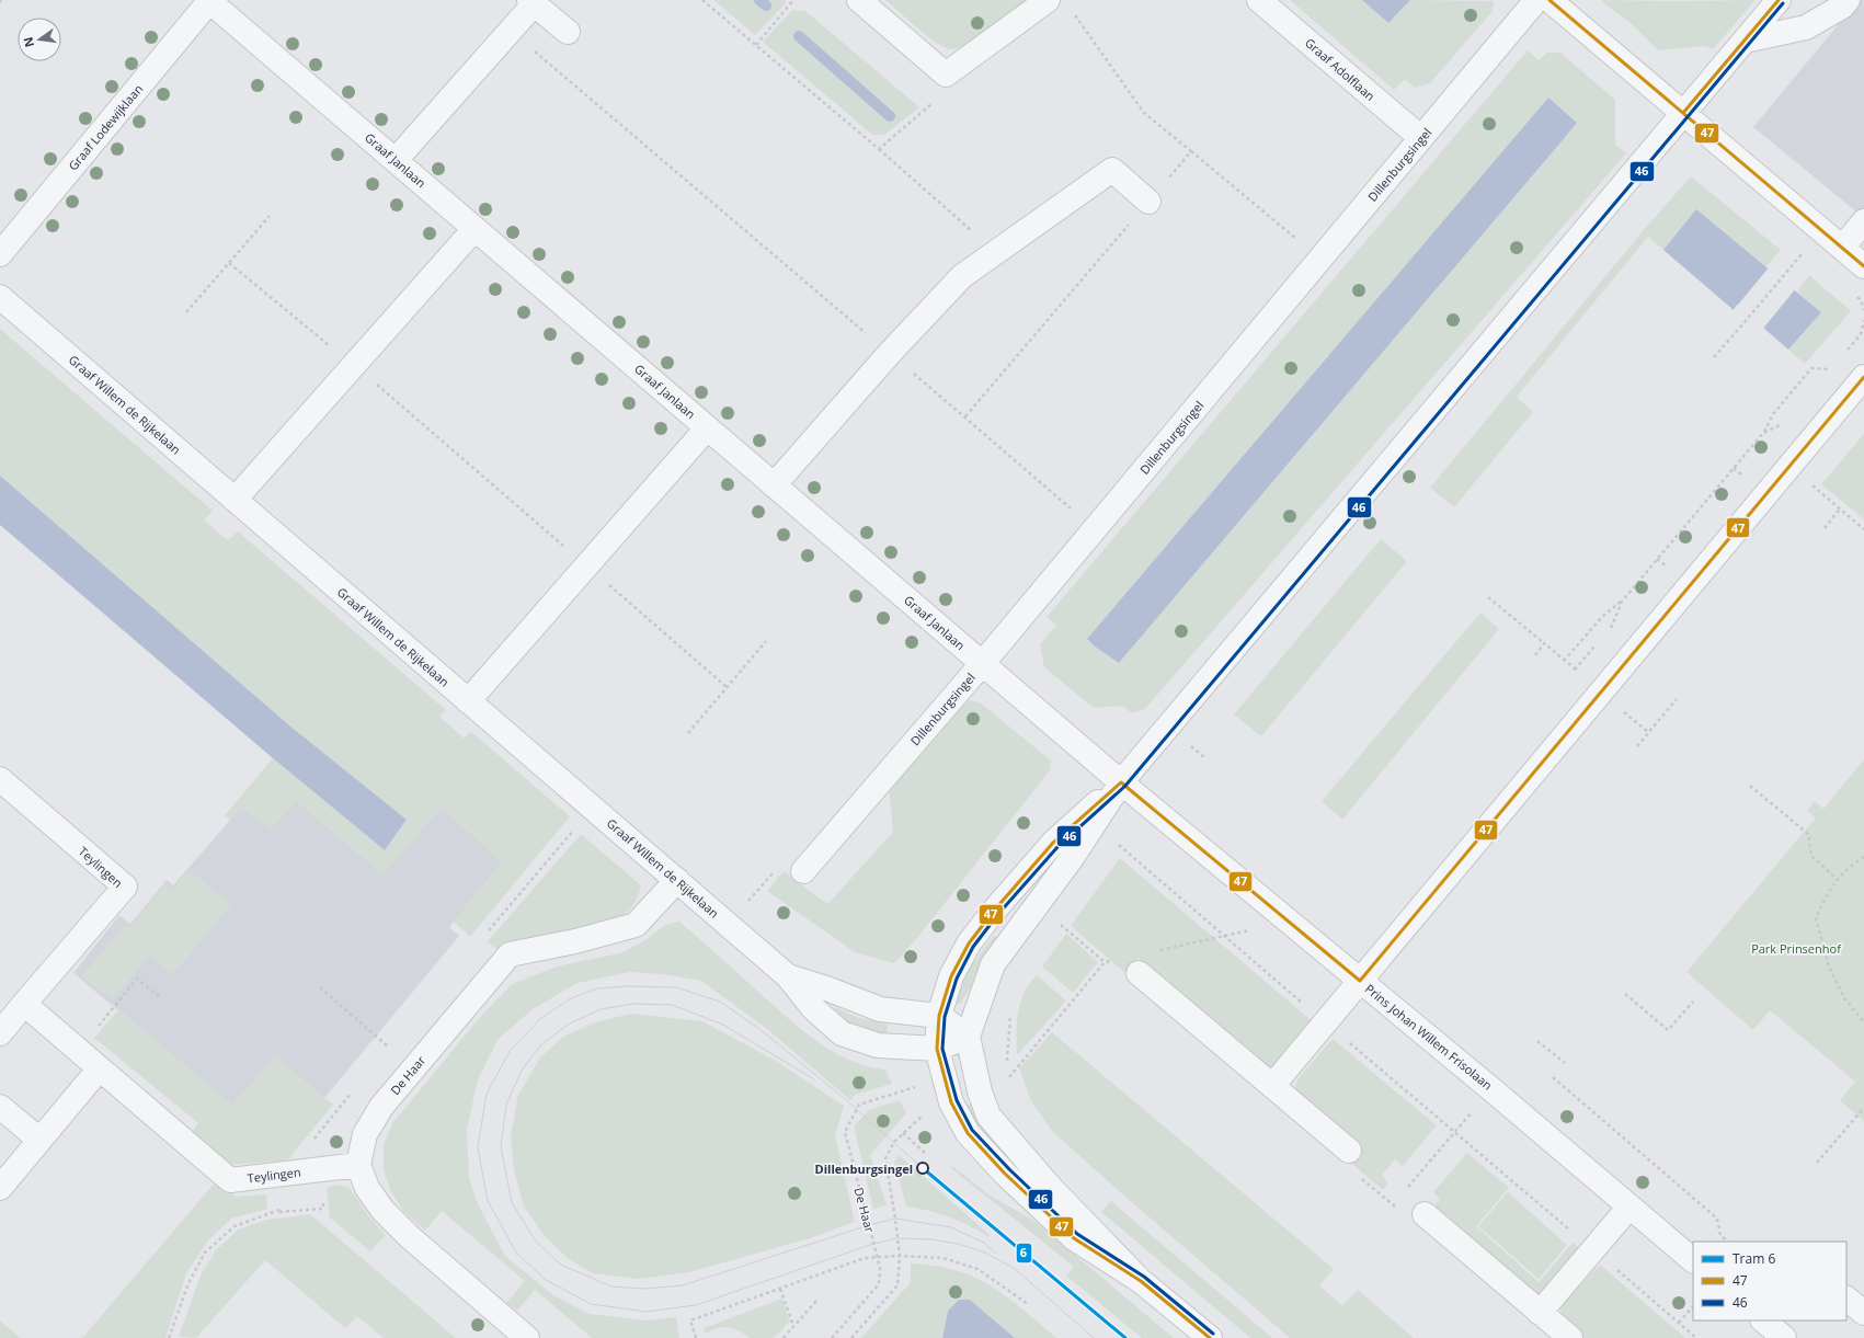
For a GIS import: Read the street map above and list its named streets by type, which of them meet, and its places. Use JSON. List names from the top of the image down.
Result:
{
  "streets": {
    "street": [
      "Graaf Adolflaan",
      "Graaf Lodewijklaan",
      "Graaf Janlaan",
      "Dillenburgsingel",
      "Graaf Willem de Rijkelaan",
      "Teylingen",
      "Prins Johan Willem Frisolaan",
      "De Haar"
    ]
  },
  "crossings": [
    ["Graaf Adolflaan", "Dillenburgsingel"],
    ["Graaf Lodewijklaan", "Graaf Janlaan"],
    ["Graaf Janlaan", "Dillenburgsingel"],
    ["Graaf Janlaan", "Prins Johan Willem Frisolaan"],
    ["Graaf Willem de Rijkelaan", "De Haar"],
    ["Teylingen", "De Haar"]
  ],
  "parks": ["Park Prinsenhof"],
  "places": ["Dillenburgsingel"],
  "lines": ["transit line 47", "transit line 46", "tram line 6"],
  "legend": ["Tram 6", "47", "46"],
  "north": "left"
}
